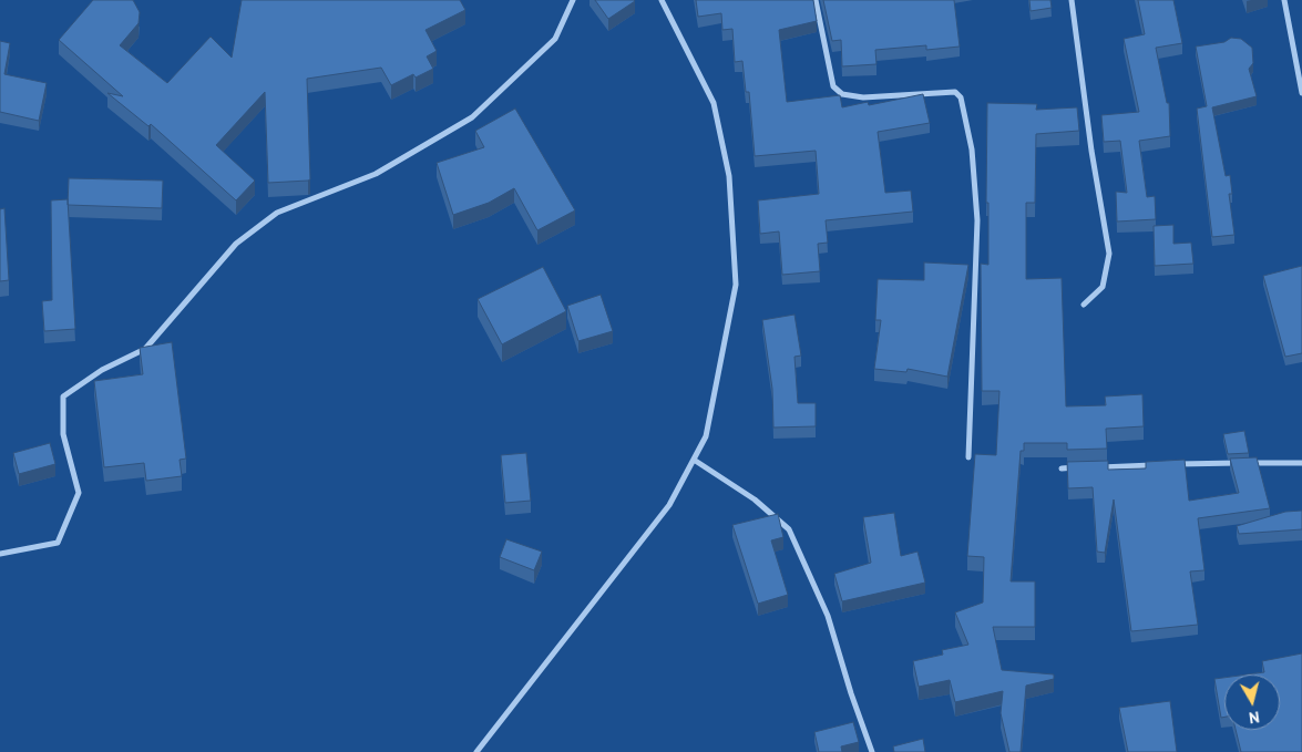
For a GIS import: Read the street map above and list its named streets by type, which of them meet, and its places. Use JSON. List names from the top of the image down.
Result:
{
  "north": "bottom"
}
